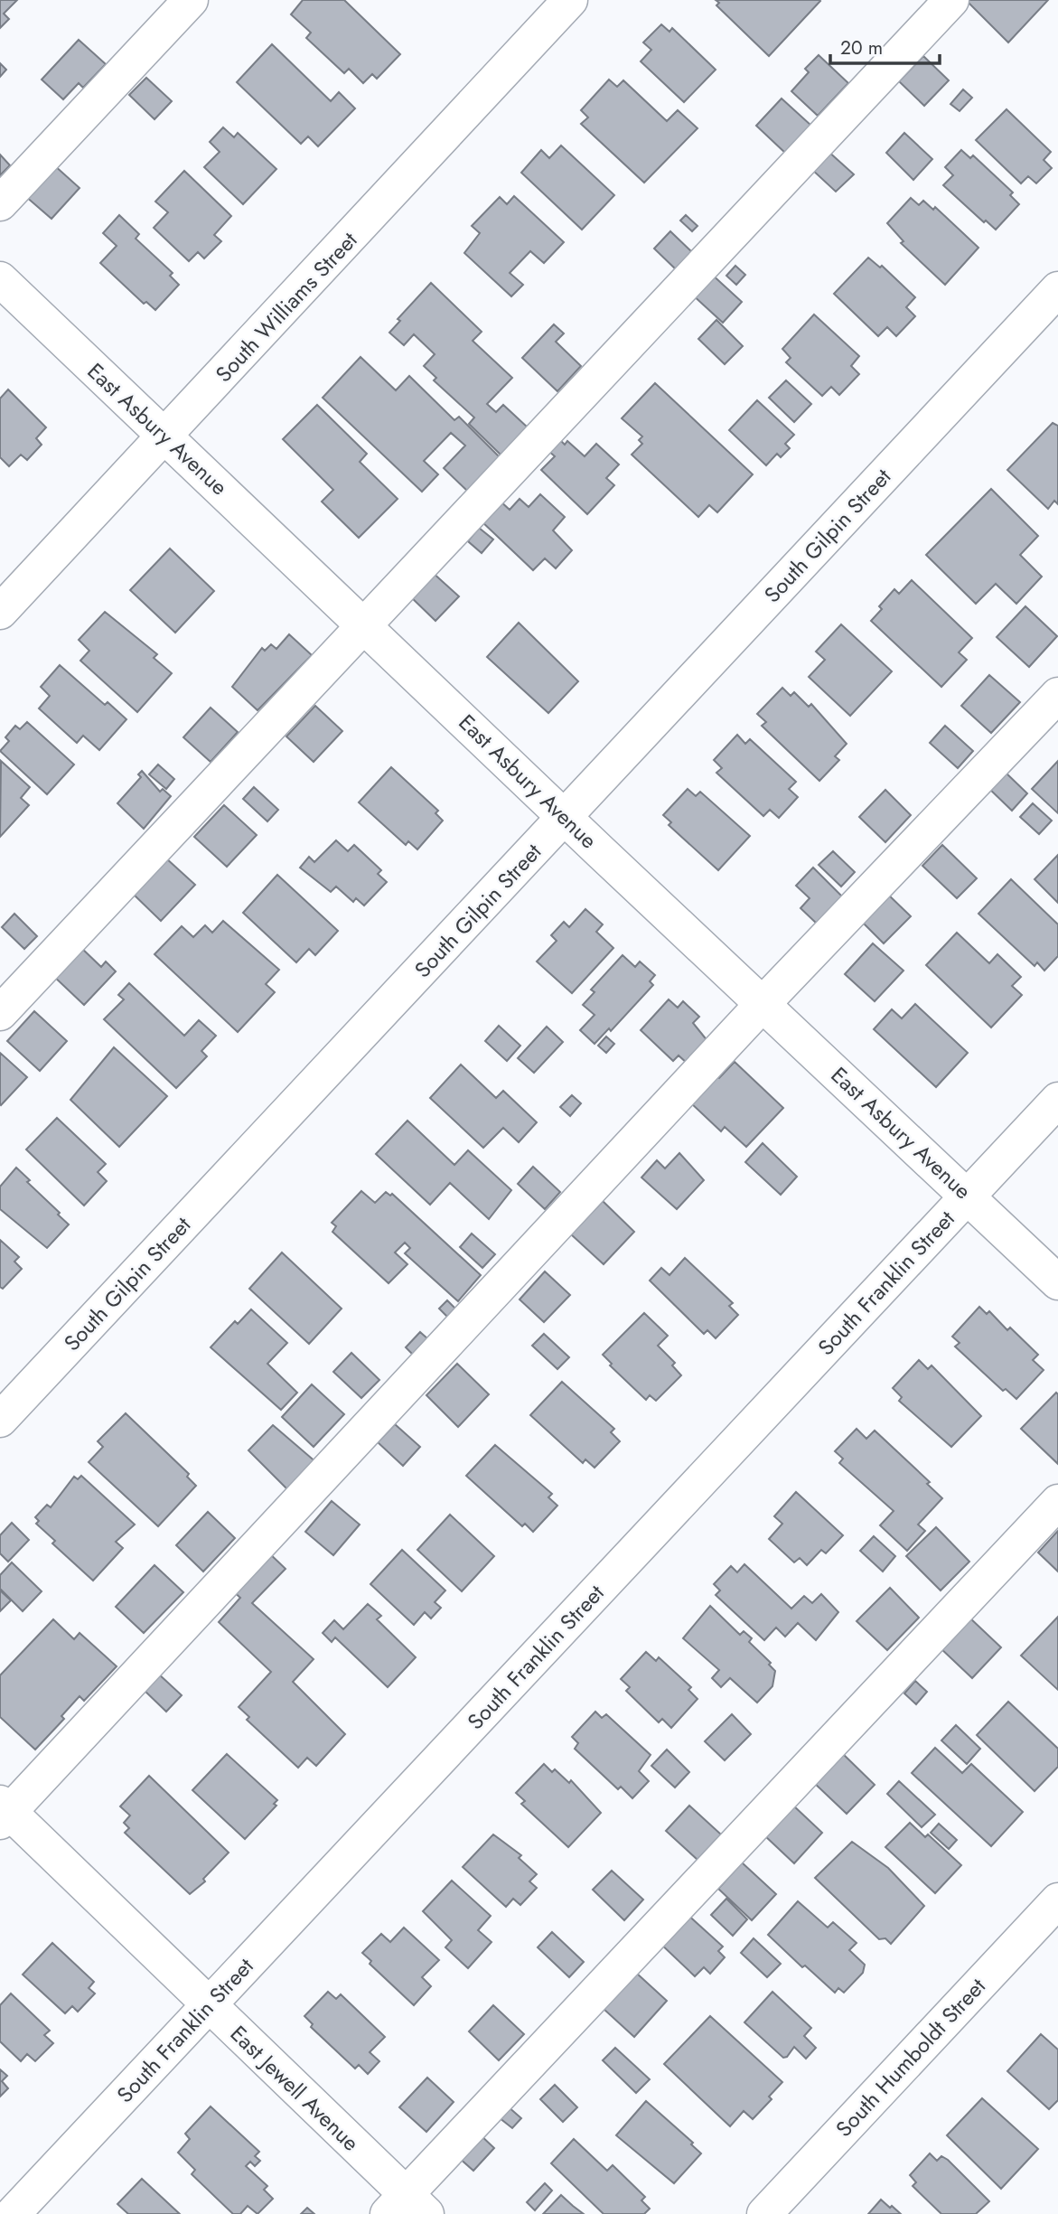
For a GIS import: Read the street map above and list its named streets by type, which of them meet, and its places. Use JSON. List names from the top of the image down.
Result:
{
  "streets": {
    "street": [
      "South Williams Street",
      "East Asbury Avenue",
      "South Gilpin Street",
      "South Franklin Street",
      "South Humboldt Street",
      "East Jewell Avenue"
    ]
  },
  "crossings": [
    ["South Williams Street", "East Asbury Avenue"],
    ["East Asbury Avenue", "South Gilpin Street"],
    ["East Asbury Avenue", "South Franklin Street"],
    ["South Franklin Street", "East Jewell Avenue"]
  ],
  "scale_bar": "20 m"
}
